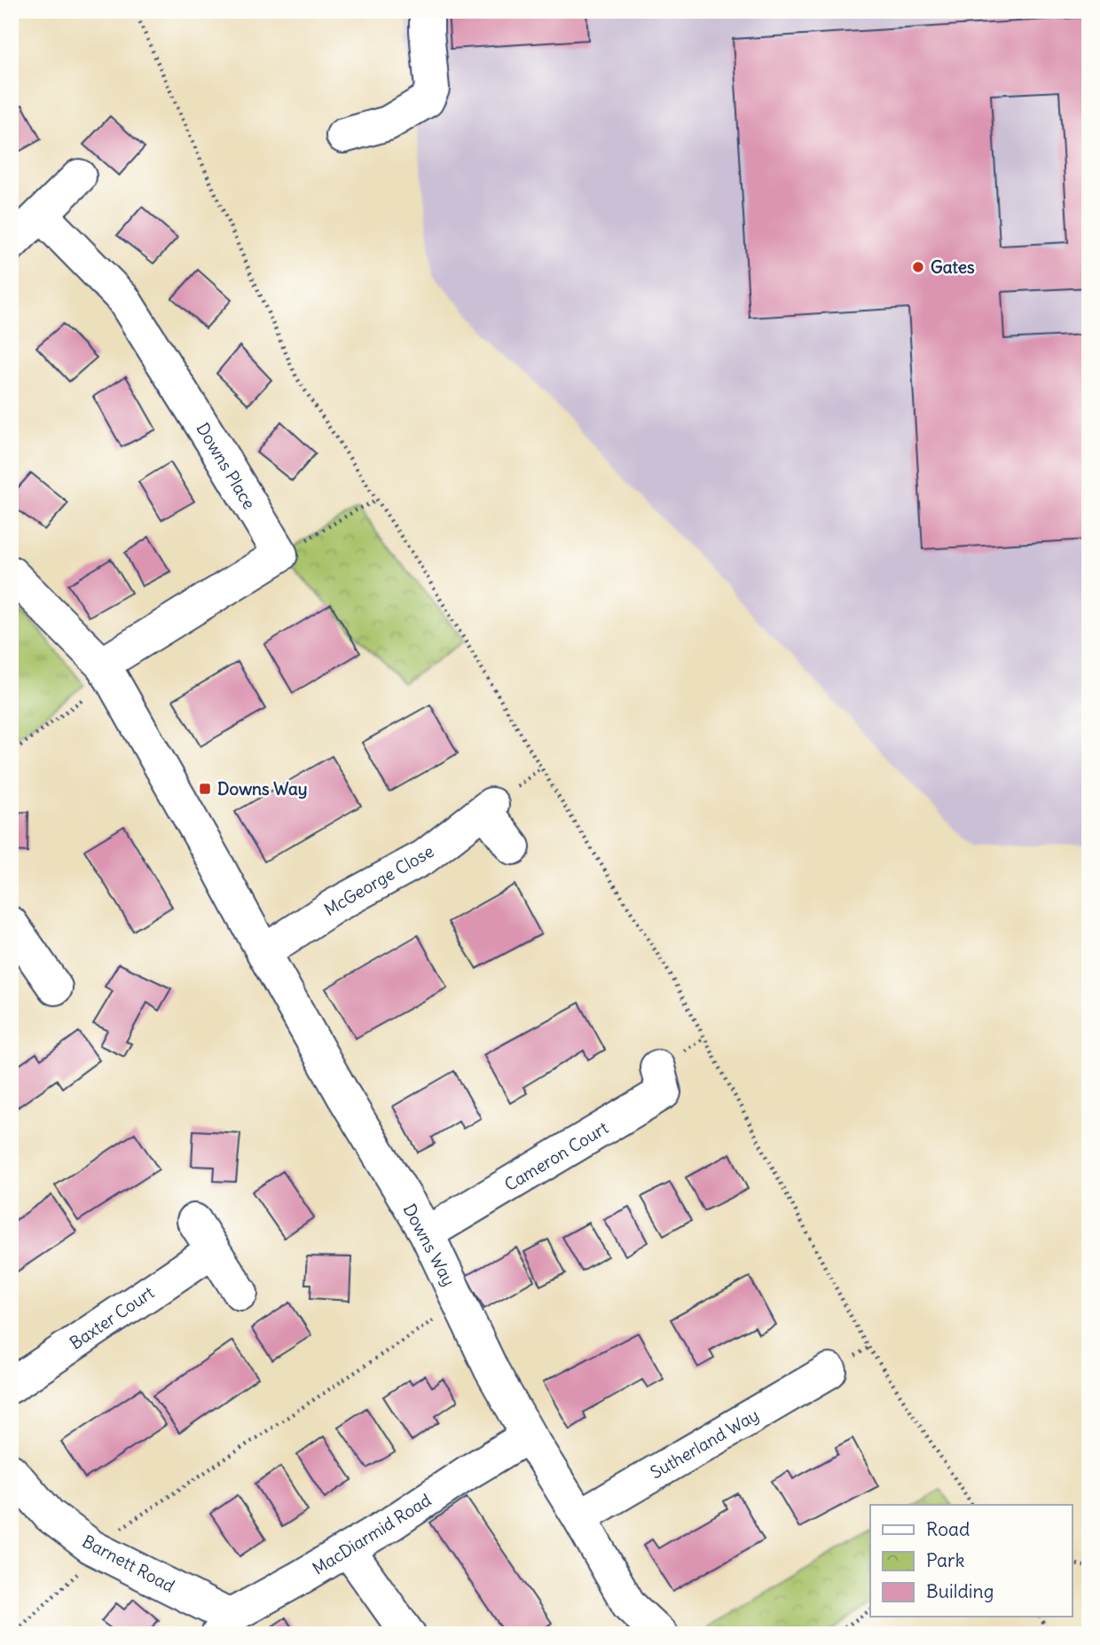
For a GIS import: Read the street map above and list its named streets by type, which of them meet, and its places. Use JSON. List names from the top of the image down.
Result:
{
  "streets": {
    "street": [
      "Downs Place",
      "McGeorge Close",
      "Cameron Court",
      "Downs Way",
      "Baxter Court",
      "Sutherland Way",
      "MacDiarmid Road",
      "Barnett Road"
    ]
  },
  "crossings": [
    ["McGeorge Close", "Downs Way"],
    ["Cameron Court", "Downs Way"],
    ["Downs Way", "Sutherland Way"],
    ["Downs Way", "MacDiarmid Road"],
    ["MacDiarmid Road", "Barnett Road"]
  ],
  "places": {
    "other": ["Gates"],
    "transit": ["Downs Way"]
  },
  "legend": ["Road", "Park", "Building"]
}
